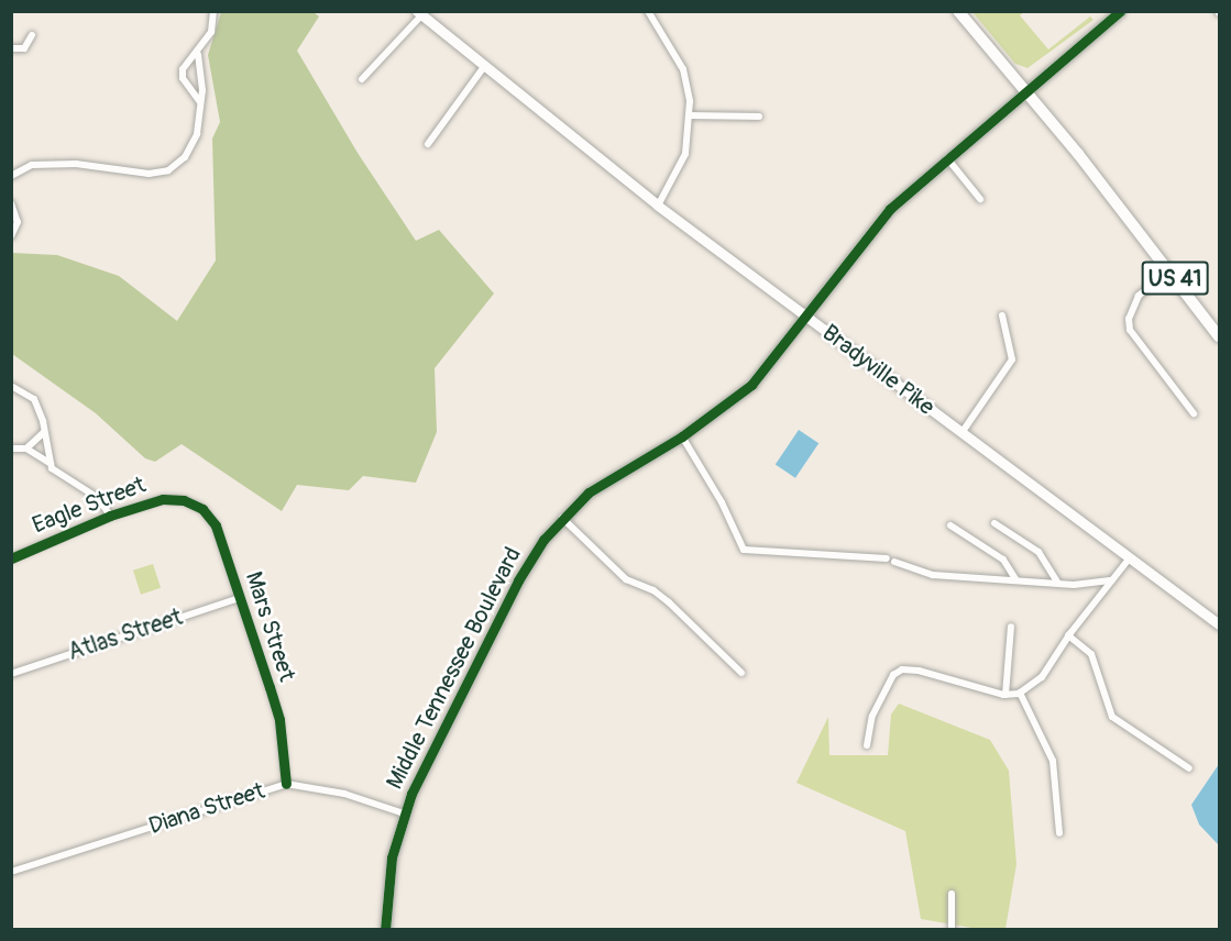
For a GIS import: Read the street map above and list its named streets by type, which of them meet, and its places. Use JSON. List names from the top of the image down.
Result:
{
  "streets": {
    "main road": ["US 41", "Bradyville Pike", "Middle Tennessee Boulevard"],
    "street": [
      "Eagle Street",
      "Mars Street",
      "Atlas Street",
      "Diana Street"
    ]
  },
  "crossings": [
    ["US 41", "Middle Tennessee Boulevard"],
    ["Bradyville Pike", "Middle Tennessee Boulevard"],
    ["Eagle Street", "Mars Street"],
    ["Mars Street", "Atlas Street"],
    ["Mars Street", "Diana Street"],
    ["Middle Tennessee Boulevard", "Diana Street"]
  ]
}
